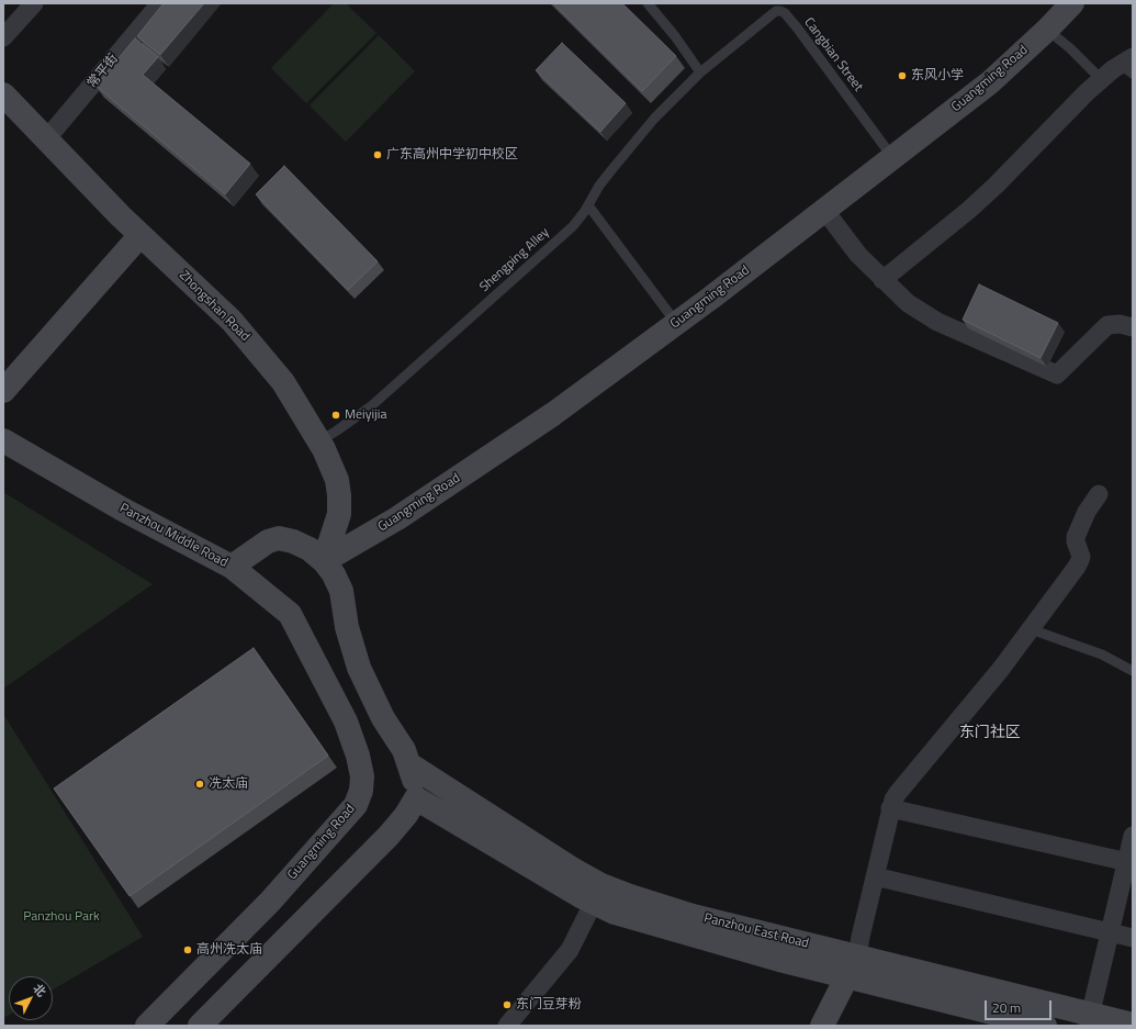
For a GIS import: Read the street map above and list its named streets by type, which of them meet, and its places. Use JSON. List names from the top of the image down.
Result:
{
  "streets": {
    "main road": [
      "Guangming Road",
      "Zhongshan Road",
      "Panzhou Middle Road",
      "Panzhou East Road"
    ],
    "street": ["常平街"],
    "lane": ["Cangbian Street", "Shengping Alley"]
  },
  "crossings": [
    ["Cangbian Street", "Guangming Road"],
    ["Cangbian Street", "Shengping Alley"],
    ["常平街", "Zhongshan Road"],
    ["Guangming Road", "Zhongshan Road"],
    ["Guangming Road", "Panzhou Middle Road"],
    ["Shengping Alley", "Zhongshan Road"],
    ["Zhongshan Road", "Panzhou Middle Road"],
    ["Panzhou Middle Road", "Panzhou East Road"]
  ],
  "districts": ["东门社区"],
  "parks": ["Panzhou Park"],
  "places": [
    "东风小学",
    "广东高州中学初中校区",
    "Meiyijia",
    "冼太庙",
    "高州冼太庙",
    "东门豆芽粉"
  ],
  "scale_bar": "20 m",
  "north": "top right"
}
